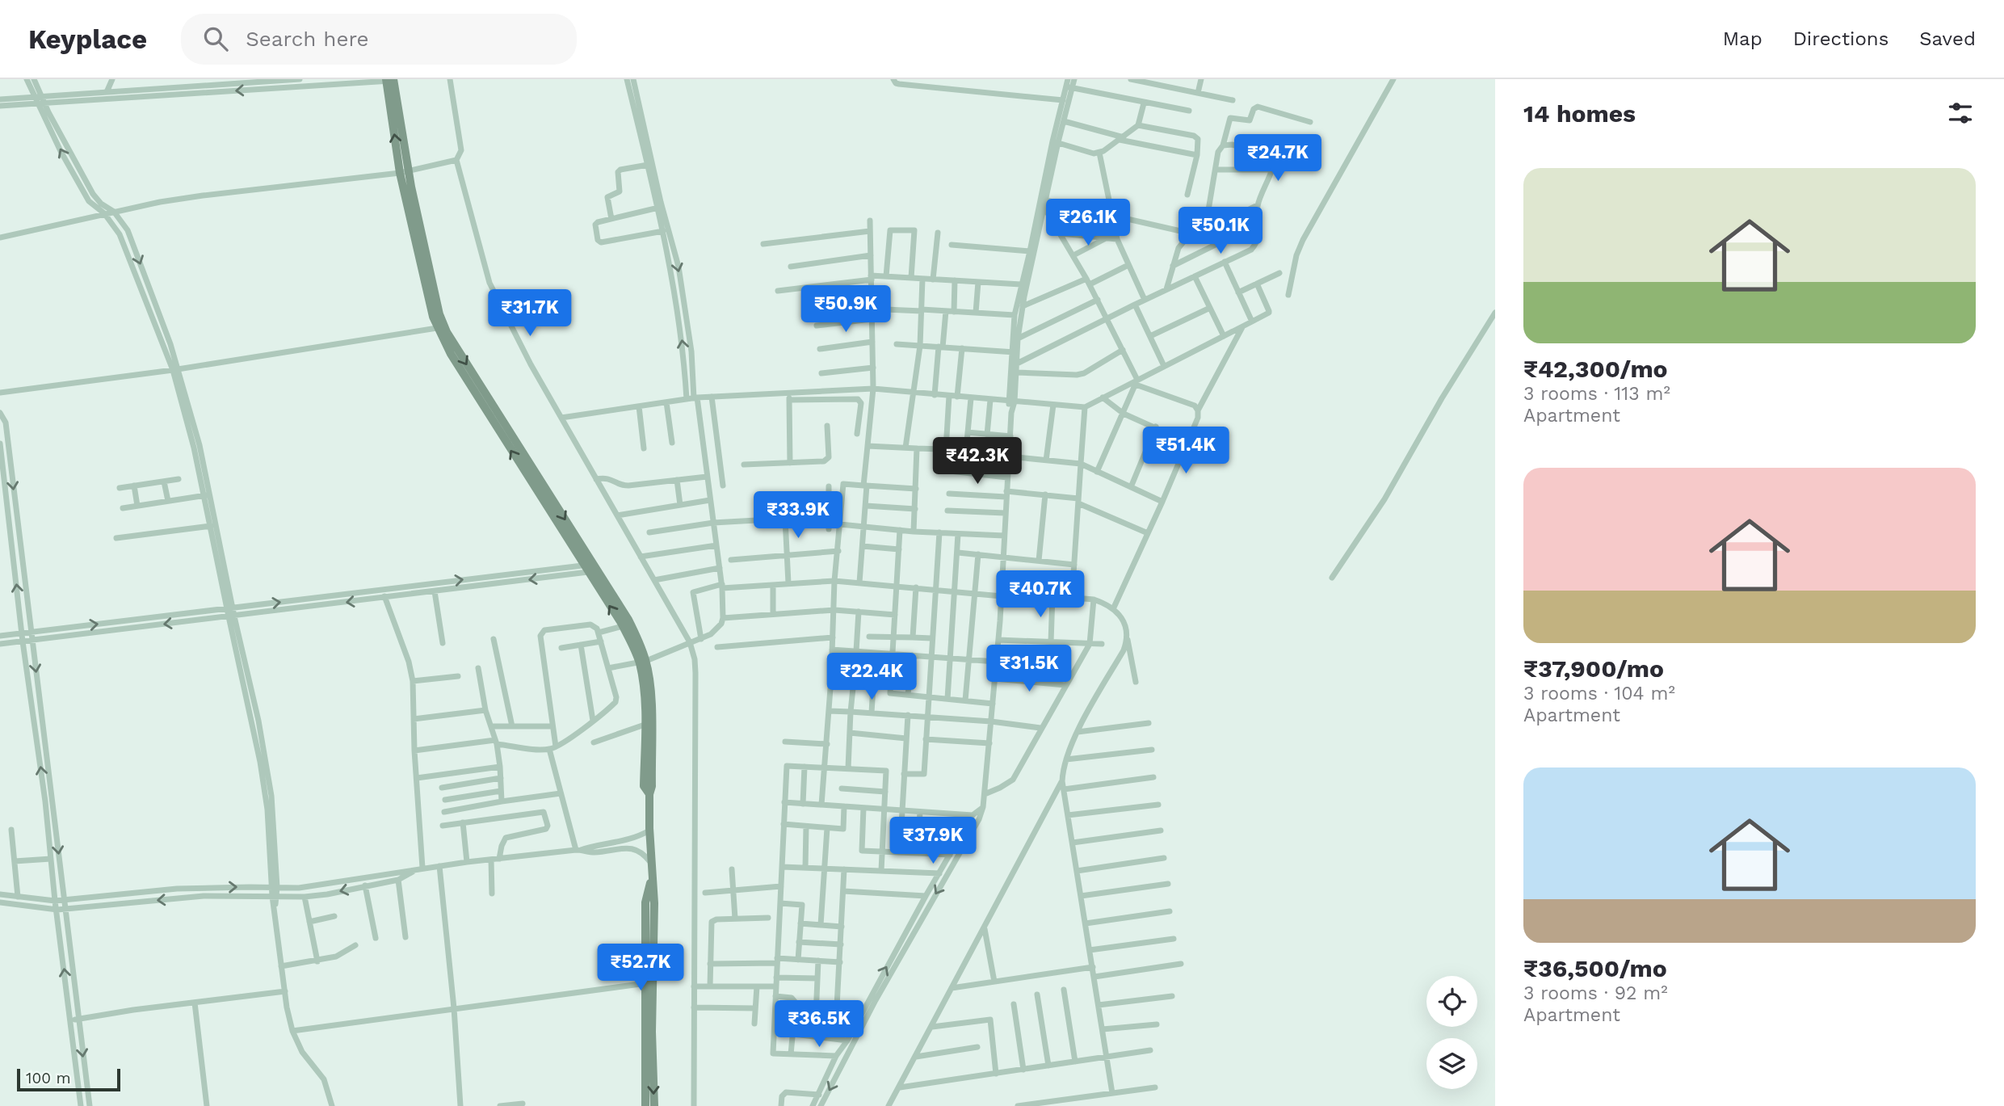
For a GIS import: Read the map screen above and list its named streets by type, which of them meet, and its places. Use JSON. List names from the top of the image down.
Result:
{
  "scale_bar": "100 m",
  "page": {
    "header": "Keyplace",
    "search": "Search here",
    "nav": ["Map", "Directions", "Saved"],
    "heading": "14 homes",
    "price": [
      "₹24.7K",
      "₹26.1K",
      "₹50.1K",
      "₹50.9K",
      "₹31.7K",
      "₹51.4K",
      "₹42.3K",
      "₹33.9K",
      "₹40.7K",
      "₹31.5K",
      "₹22.4K",
      "₹37.9K",
      "₹52.7K",
      "₹36.5K"
    ],
    "list": [
      {
        "name": "₹42,300/mo",
        "note": "3 rooms · 113 m² · Apartment"
      },
      {
        "name": "₹37,900/mo",
        "note": "3 rooms · 104 m² · Apartment"
      },
      {
        "name": "₹36,500/mo",
        "note": "3 rooms · 92 m² · Apartment"
      }
    ],
    "scale": "100 m"
  }
}
